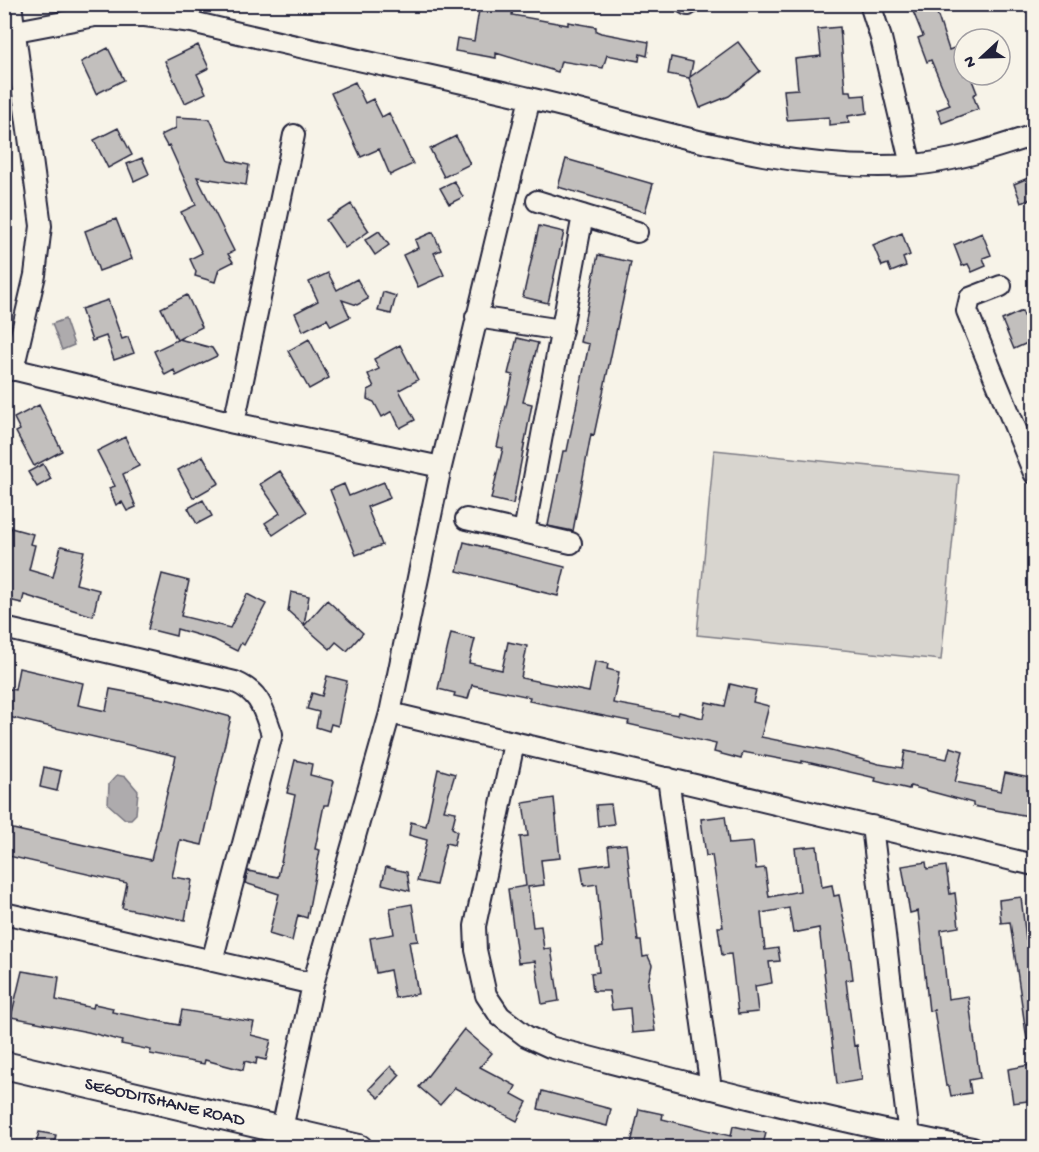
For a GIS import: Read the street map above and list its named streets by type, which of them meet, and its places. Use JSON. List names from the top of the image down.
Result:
{
  "streets": {
    "street": ["SEGODITSHANE ROAD"]
  },
  "north": "left"
}
